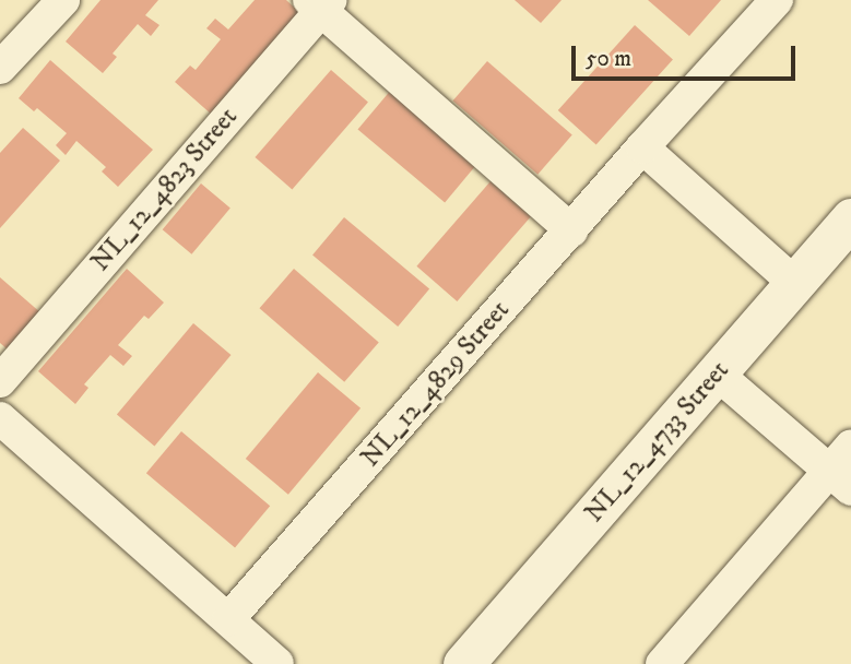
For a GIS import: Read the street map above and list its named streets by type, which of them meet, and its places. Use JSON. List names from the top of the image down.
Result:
{
  "streets": {
    "street": ["NL_12_4823 Street", "NL_12_4829 Street", "NL_12_4733 Street"]
  },
  "scale_bar": "50 m"
}
